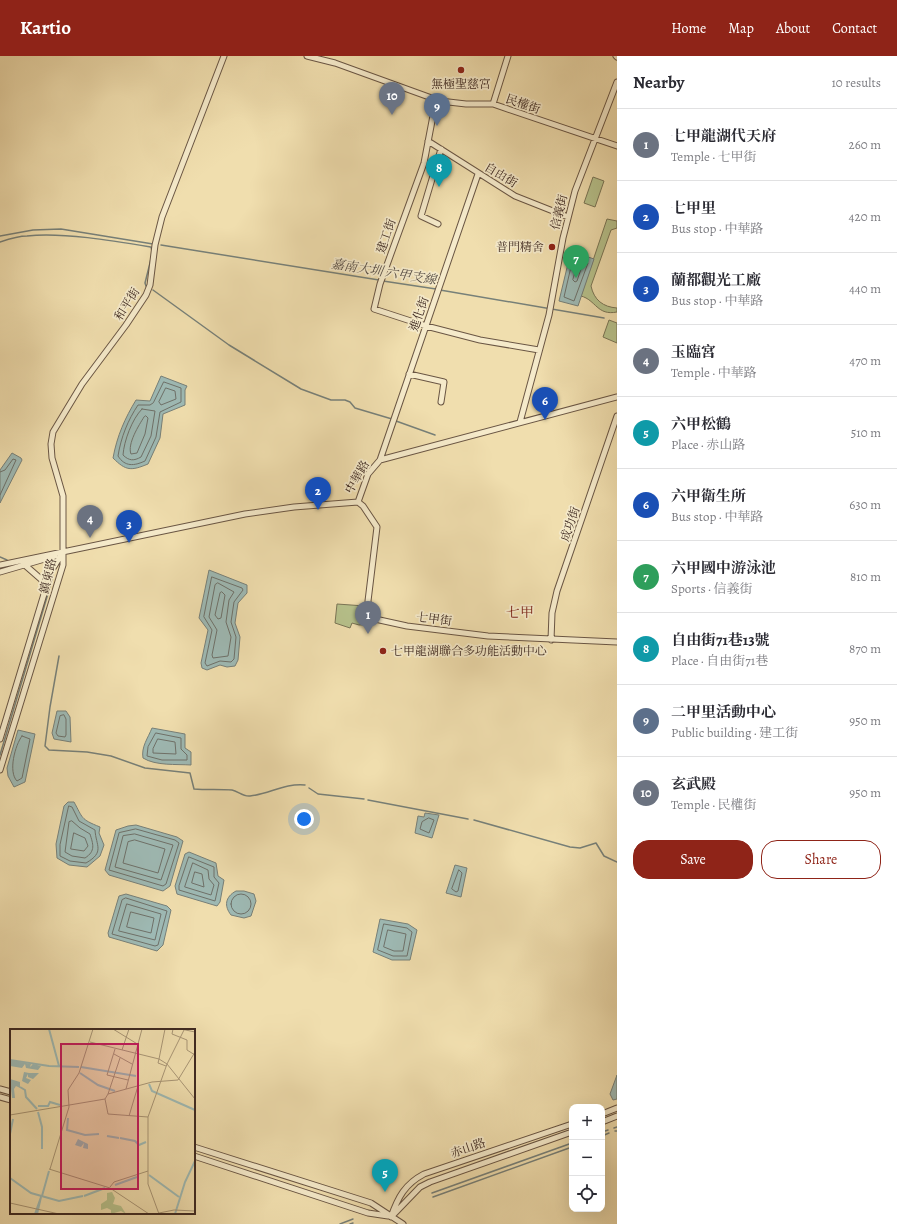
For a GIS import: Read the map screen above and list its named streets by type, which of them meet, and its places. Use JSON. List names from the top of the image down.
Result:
{
  "streets": {
    "street": [
      "民權街",
      "自由街",
      "信義街",
      "建工街",
      "和平街",
      "進化街",
      "中華路",
      "成功街",
      "鎮東路",
      "七甲街",
      "赤山路"
    ]
  },
  "crossings": [
    ["民權街", "信義街"],
    ["民權街", "建工街"],
    ["自由街", "信義街"],
    ["自由街", "建工街"],
    ["自由街", "進化街"],
    ["信義街", "建工街"],
    ["信義街", "中華路"],
    ["建工街", "進化街"],
    ["和平街", "中華路"],
    ["和平街", "鎮東路"],
    ["進化街", "中華路"],
    ["中華路", "鎮東路"],
    ["中華路", "七甲街"],
    ["成功街", "七甲街"]
  ],
  "districts": ["七甲"],
  "water": ["嘉南大圳 六甲支線"],
  "places": ["無極聖慈宮", "普門精舍", "七甲龍湖聯合多功能活動中心"],
  "page": {
    "header": "Kartio",
    "nav": [
      "Home",
      "Map",
      "About",
      "Contact"
    ],
    "heading": ["Nearby", "10 results"],
    "pins": [
      "10",
      "9",
      "8",
      "7",
      "6",
      "2",
      "4",
      "3",
      "1",
      "5"
    ],
    "list": [
      {
        "mark": "1",
        "name": "七甲龍湖代天府",
        "note": "Temple · 七甲街",
        "value": "260 m"
      },
      {
        "mark": "2",
        "name": "七甲里",
        "note": "Bus stop · 中華路",
        "value": "420 m"
      },
      {
        "mark": "3",
        "name": "蘭都觀光工廠",
        "note": "Bus stop · 中華路",
        "value": "440 m"
      },
      {
        "mark": "4",
        "name": "玉臨宮",
        "note": "Temple · 中華路",
        "value": "470 m"
      },
      {
        "mark": "5",
        "name": "六甲松鶴",
        "note": "Place · 赤山路",
        "value": "510 m"
      },
      {
        "mark": "6",
        "name": "六甲衛生所",
        "note": "Bus stop · 中華路",
        "value": "630 m"
      },
      {
        "mark": "7",
        "name": "六甲國中游泳池",
        "note": "Sports · 信義街",
        "value": "810 m"
      },
      {
        "mark": "8",
        "name": "自由街71巷13號",
        "note": "Place · 自由街71巷",
        "value": "870 m"
      },
      {
        "mark": "9",
        "name": "二甲里活動中心",
        "note": "Public building · 建工街",
        "value": "950 m"
      },
      {
        "mark": "10",
        "name": "玄武殿",
        "note": "Temple · 民權街",
        "value": "950 m"
      }
    ],
    "buttons": ["Save", "Share"],
    "map_buttons": ["+", "−"]
  }
}
